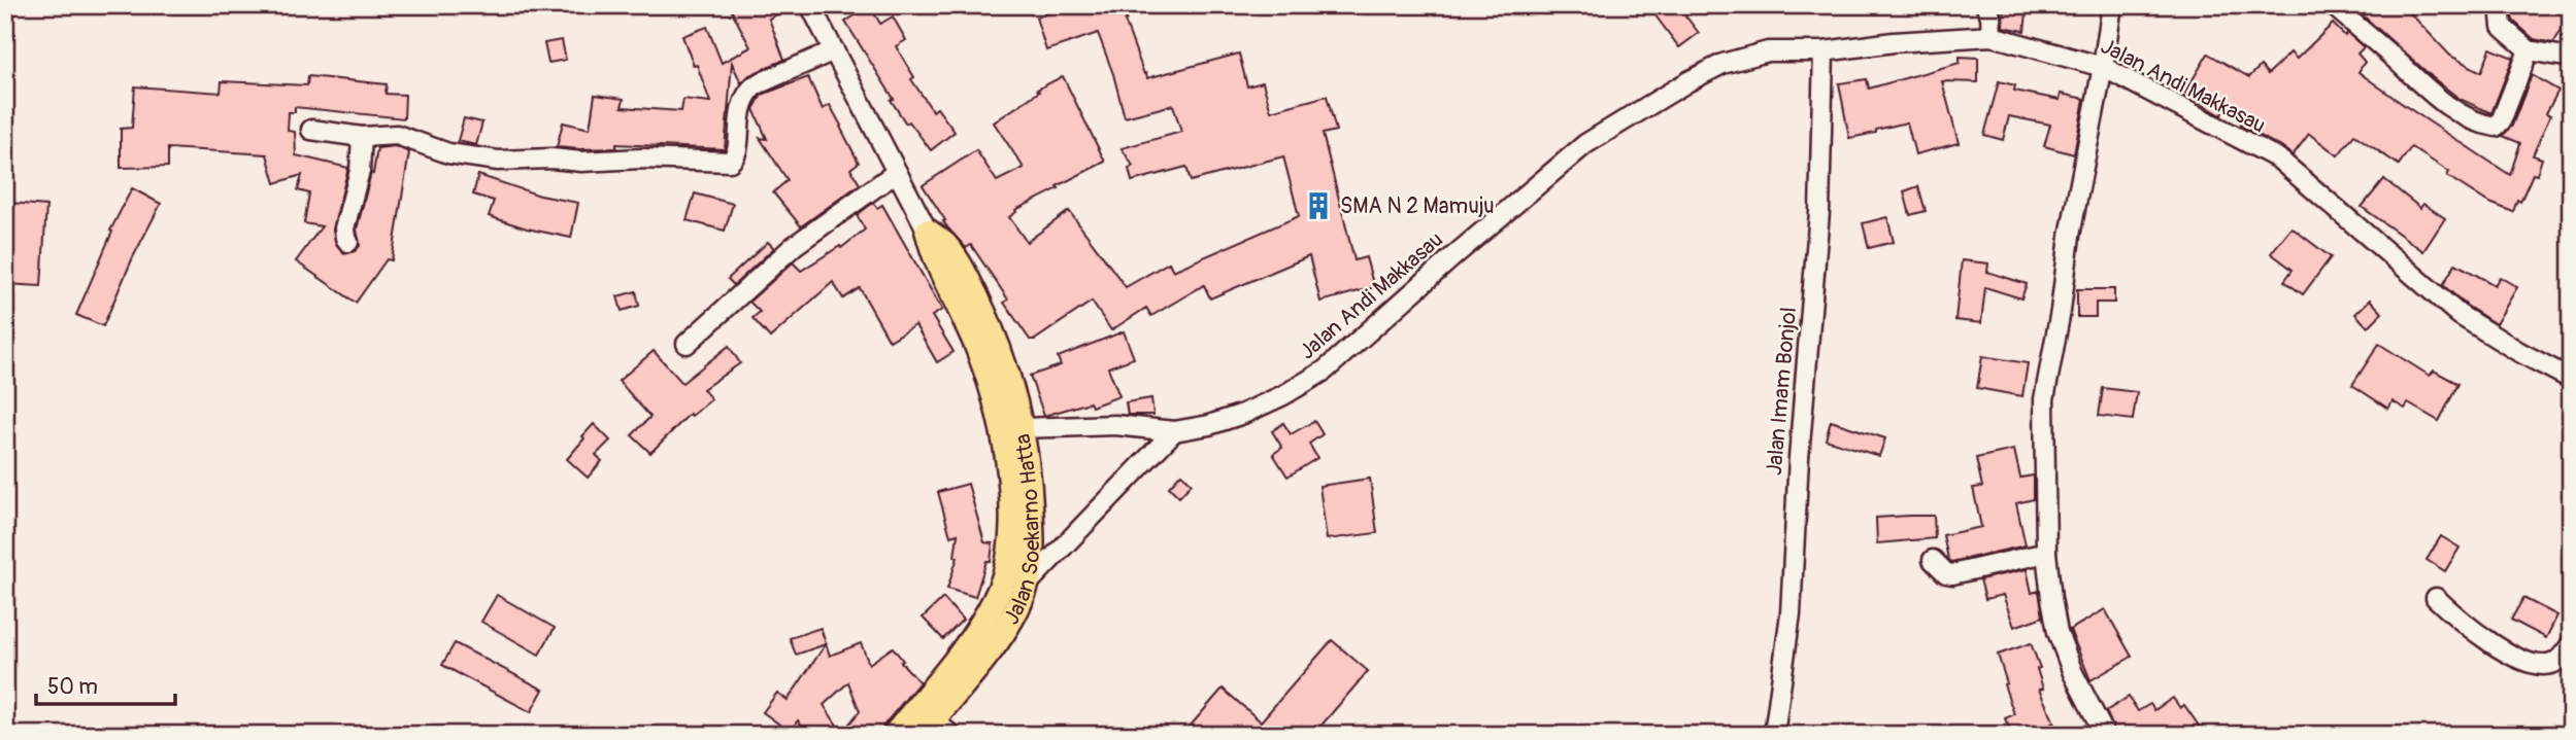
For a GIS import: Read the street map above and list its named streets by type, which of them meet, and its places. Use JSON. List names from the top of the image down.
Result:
{
  "streets": {
    "main road": ["Jalan Soekarno Hatta"],
    "street": ["Jalan Andi Makkasau", "Jalan Imam Bonjol"]
  },
  "crossings": [
    ["Jalan Andi Makkasau", "Jalan Imam Bonjol"],
    ["Jalan Andi Makkasau", "Jalan Soekarno Hatta"]
  ],
  "places": {
    "building": ["SMA N 2 Mamuju"]
  },
  "scale_bar": "50 m"
}
